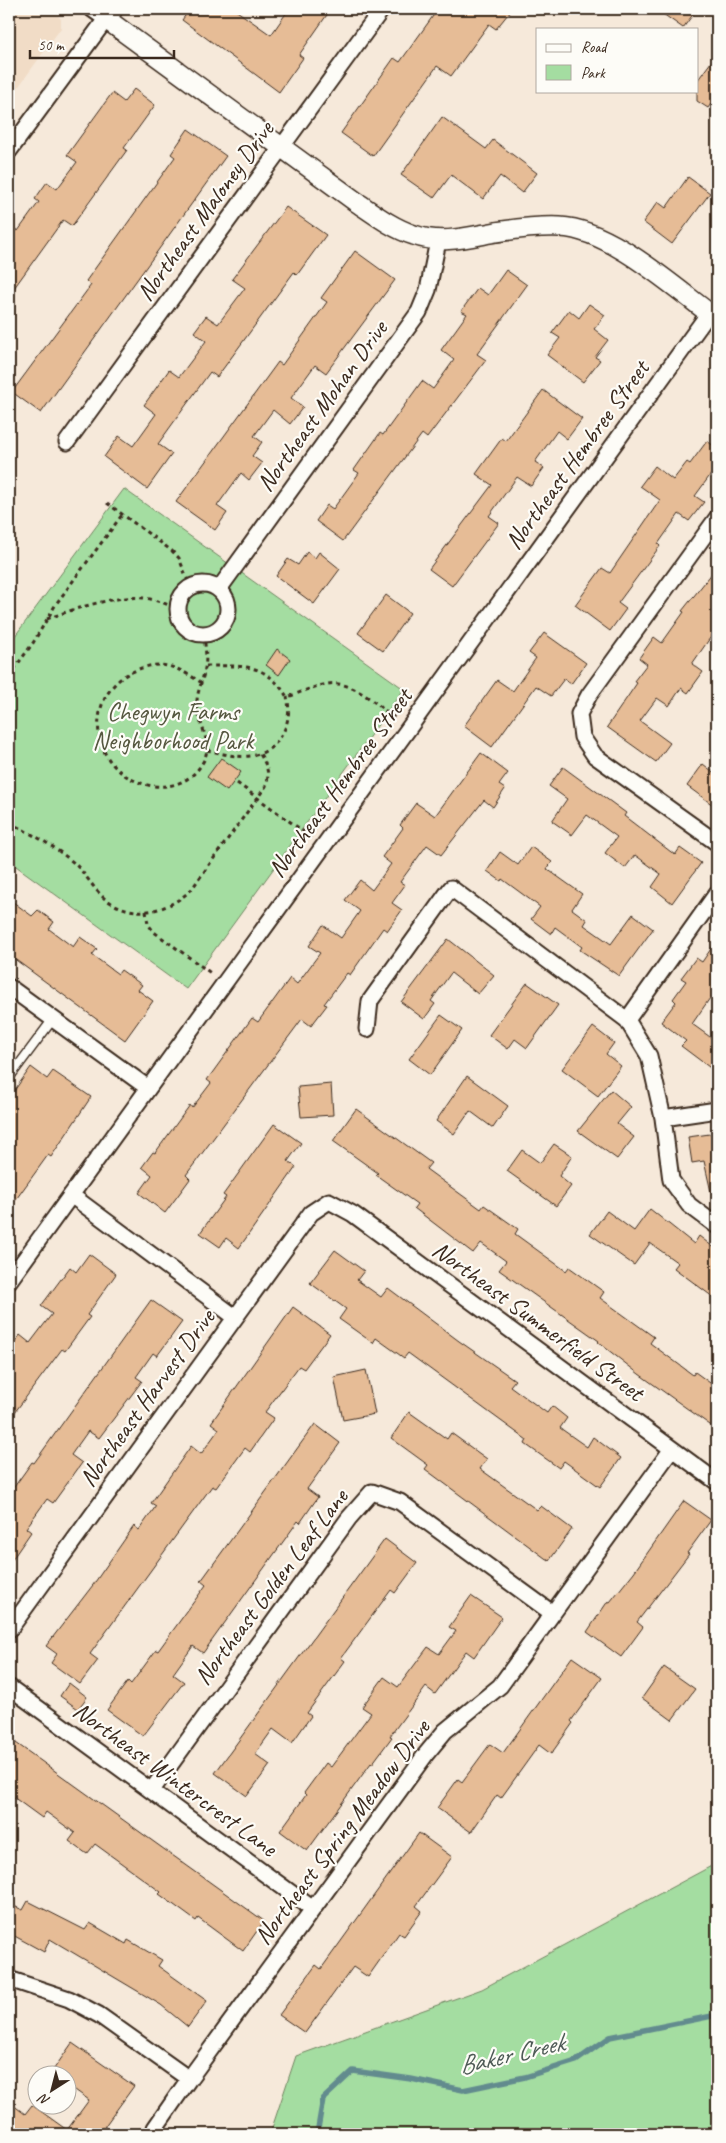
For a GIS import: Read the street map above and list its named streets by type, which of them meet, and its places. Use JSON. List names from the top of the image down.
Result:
{
  "streets": {
    "street": [
      "Northeast Maloney Drive",
      "Northeast Mohan Drive",
      "Northeast Hembree Street",
      "Northeast Summerfield Street",
      "Northeast Harvest Drive",
      "Northeast Golden Leaf Lane",
      "Northeast Wintercrest Lane",
      "Northeast Spring Meadow Drive"
    ]
  },
  "crossings": [
    ["Northeast Summerfield Street", "Northeast Harvest Drive"],
    ["Northeast Summerfield Street", "Northeast Spring Meadow Drive"],
    ["Northeast Golden Leaf Lane", "Northeast Wintercrest Lane"],
    ["Northeast Golden Leaf Lane", "Northeast Spring Meadow Drive"],
    ["Northeast Wintercrest Lane", "Northeast Spring Meadow Drive"]
  ],
  "water": ["Baker Creek"],
  "parks": ["Chegwyn Farms Neighborhood Park"],
  "legend": ["Road", "Park"],
  "scale_bar": "50 m",
  "north": "bottom left"
}
